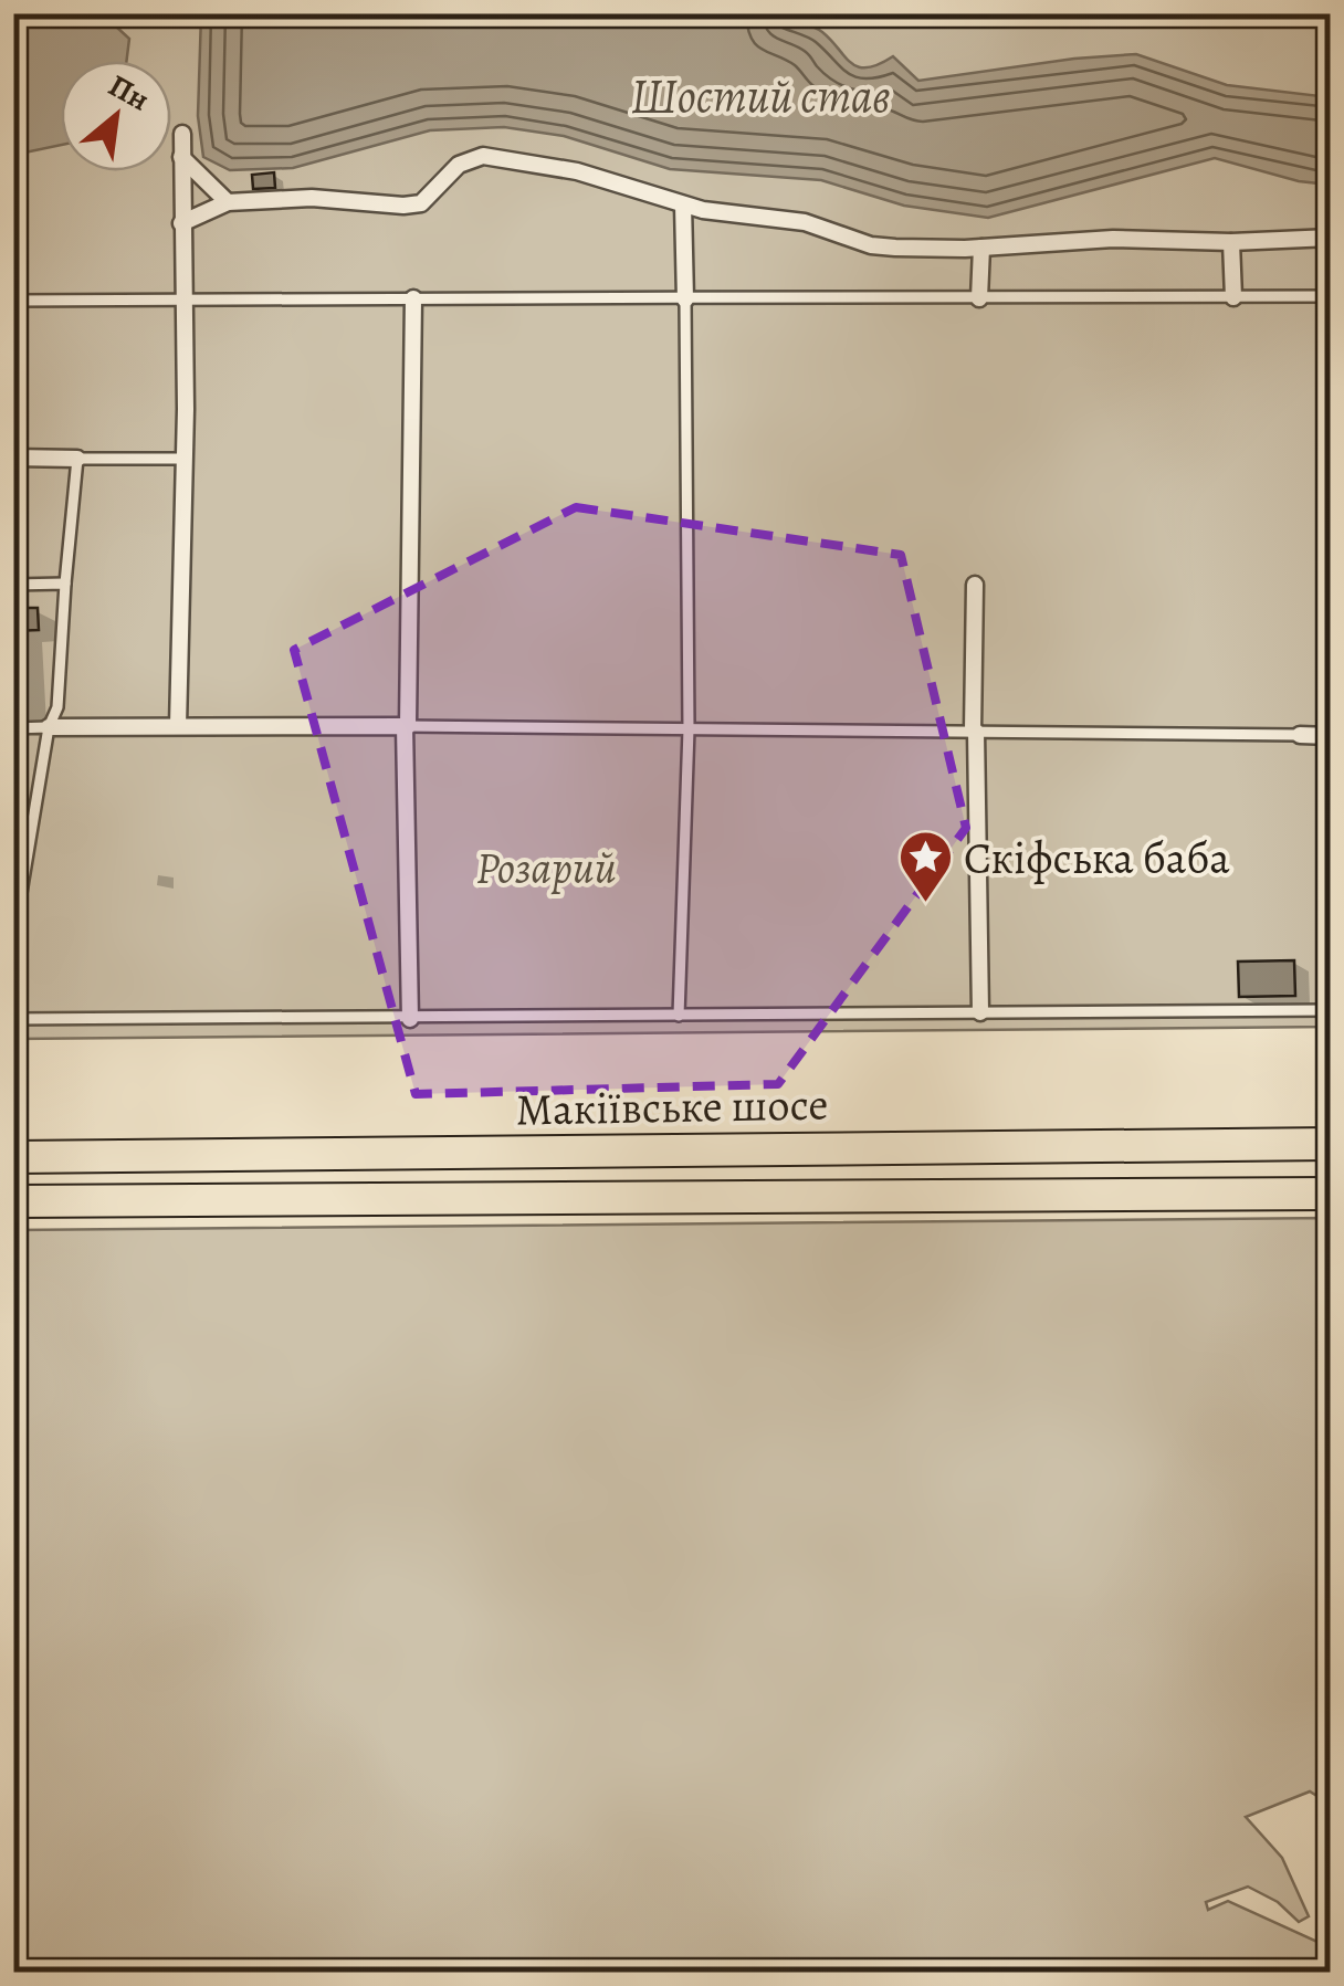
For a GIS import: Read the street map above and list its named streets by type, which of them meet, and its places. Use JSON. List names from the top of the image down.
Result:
{
  "streets": {
    "main road": ["Макіївське шосе"]
  },
  "water": ["Шостий став"],
  "parks": ["Розарий"],
  "places": {
    "place": ["Скіфська баба"]
  },
  "north": "top right"
}
